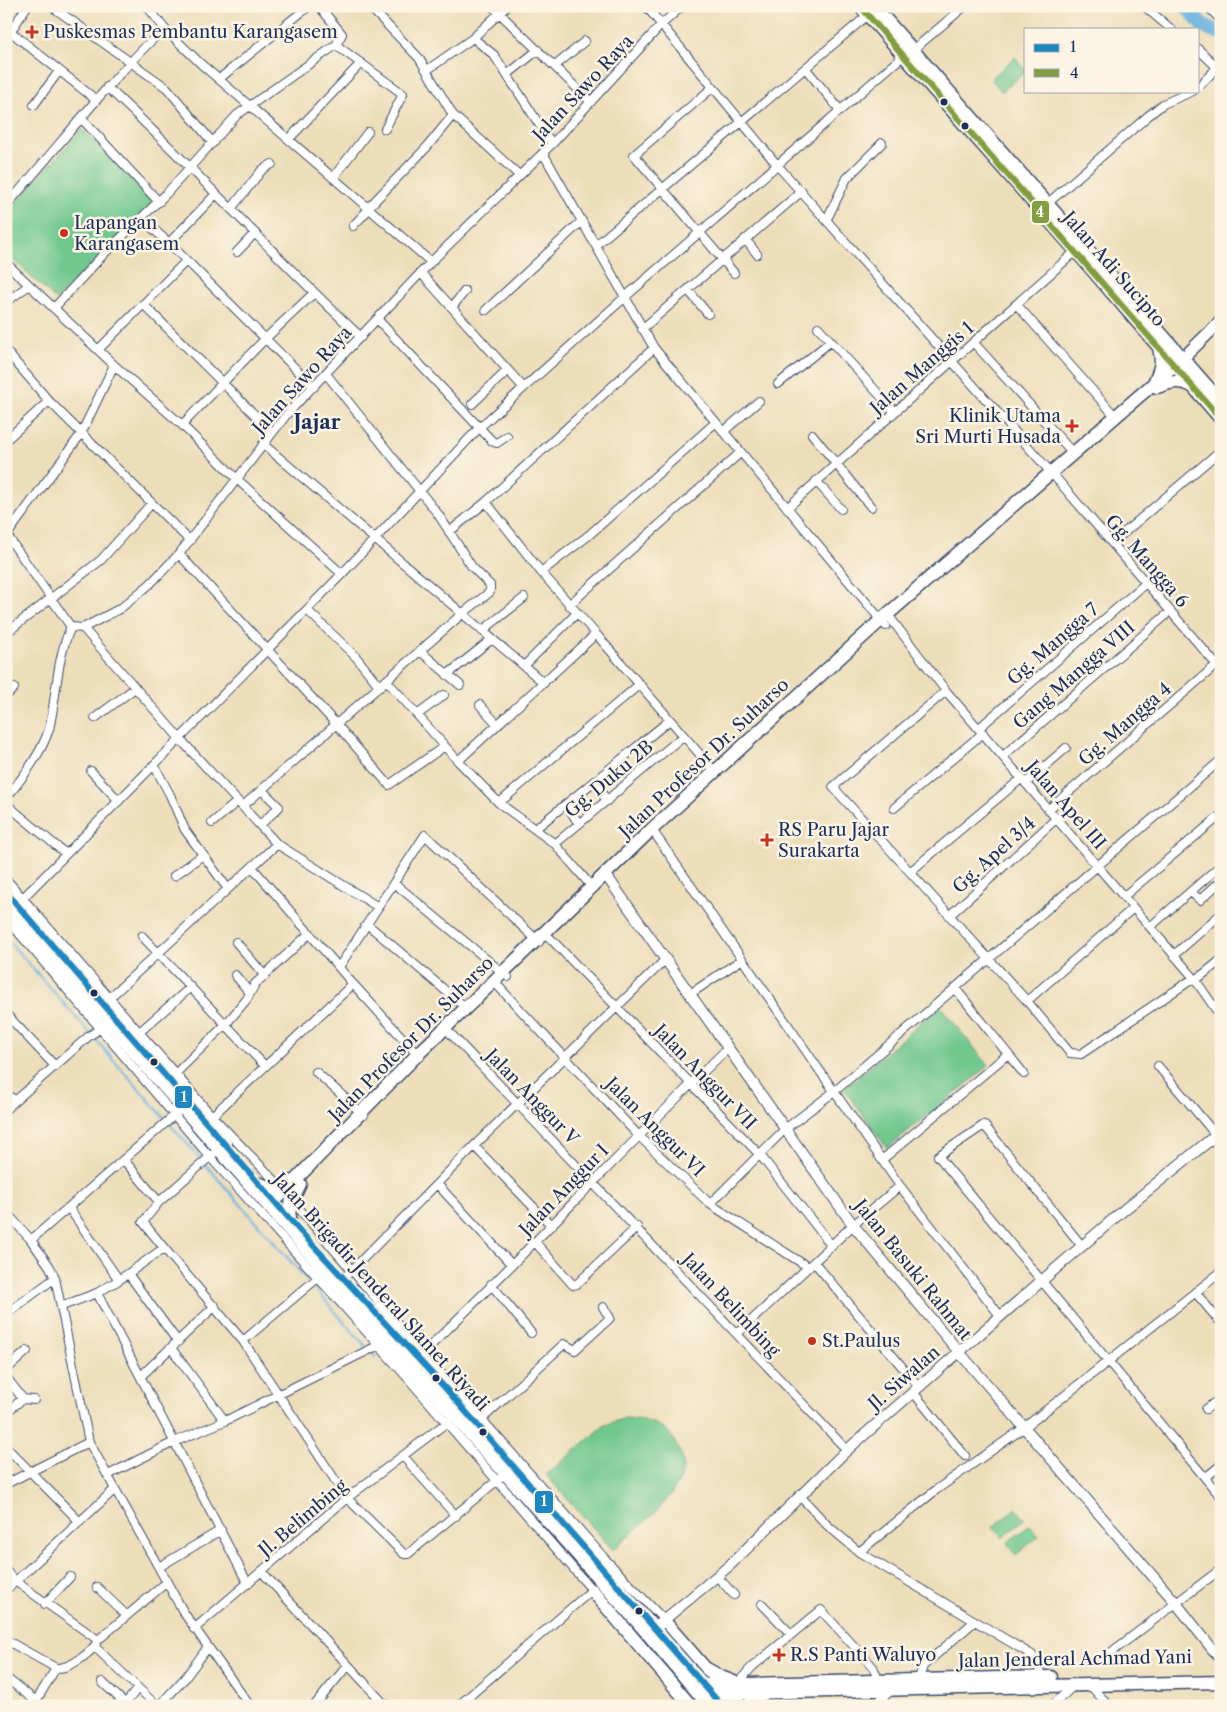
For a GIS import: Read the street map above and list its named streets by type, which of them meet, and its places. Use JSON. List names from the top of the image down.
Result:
{
  "streets": {
    "main road": [
      "Jalan Adi Sucipto",
      "Jalan Profesor Dr. Suharso",
      "Jalan Brigadir Jenderal Slamet Riyadi",
      "Jalan Jenderal Achmad Yani"
    ],
    "street": [
      "Jalan Sawo Raya",
      "Jalan Manggis 1",
      "Gg. Mangga 6",
      "Gg. Mangga 7",
      "Gang Mangga VIII",
      "Gg. Mangga 4",
      "Gg. Duku 2B",
      "Jalan Apel III",
      "Gg. Apel 3/4",
      "Jalan Anggur VII",
      "Jalan Anggur V",
      "Jalan Anggur VI",
      "Jalan Anggur I",
      "Jalan Basuki Rahmat",
      "Jalan Belimbing",
      "Jl. Siwalan",
      "Jl. Belimbing"
    ]
  },
  "crossings": [
    ["Jalan Sawo Raya", "Gg. Mangga 6"],
    ["Jalan Sawo Raya", "Jalan Apel III"],
    ["Jalan Adi Sucipto", "Jalan Manggis 1"],
    ["Jalan Adi Sucipto", "Jalan Profesor Dr. Suharso"],
    ["Jalan Manggis 1", "Gg. Mangga 6"],
    ["Jalan Manggis 1", "Jalan Apel III"],
    ["Gg. Mangga 6", "Gg. Mangga 7"],
    ["Gg. Mangga 6", "Gg. Mangga 4"],
    ["Gg. Mangga 6", "Jalan Profesor Dr. Suharso"],
    ["Gg. Mangga 7", "Jalan Apel III"],
    ["Gang Mangga VIII", "Jalan Apel III"],
    ["Gg. Mangga 4", "Jalan Apel III"],
    ["Jalan Profesor Dr. Suharso", "Jalan Apel III"],
    ["Jalan Profesor Dr. Suharso", "Jalan Anggur VII"],
    ["Jalan Profesor Dr. Suharso", "Jalan Anggur V"],
    ["Jalan Profesor Dr. Suharso", "Jalan Anggur VI"],
    ["Jalan Profesor Dr. Suharso", "Jalan Basuki Rahmat"],
    ["Jalan Profesor Dr. Suharso", "Jalan Brigadir Jenderal Slamet Riyadi"],
    ["Jalan Apel III", "Gg. Apel 3/4"],
    ["Jalan Anggur VII", "Jalan Anggur I"],
    ["Jalan Anggur V", "Jalan Anggur I"],
    ["Jalan Anggur V", "Jalan Belimbing"],
    ["Jalan Anggur VI", "Jalan Anggur I"],
    ["Jalan Anggur VI", "Jl. Siwalan"],
    ["Jalan Anggur I", "Jalan Basuki Rahmat"],
    ["Jalan Anggur I", "Jalan Brigadir Jenderal Slamet Riyadi"],
    ["Jalan Anggur I", "Jalan Belimbing"],
    ["Jalan Basuki Rahmat", "Jl. Siwalan"],
    ["Jalan Brigadir Jenderal Slamet Riyadi", "Jl. Siwalan"],
    ["Jalan Brigadir Jenderal Slamet Riyadi", "Jl. Belimbing"],
    ["Jalan Brigadir Jenderal Slamet Riyadi", "Jalan Jenderal Achmad Yani"],
    ["Jalan Belimbing", "Jl. Siwalan"]
  ],
  "districts": ["Jajar"],
  "places": {
    "health": [
      "Puskesmas Pembantu Karangasem",
      "Klinik Utama Sri Murti Husada",
      "RS Paru Jajar Surakarta",
      "R.S Panti Waluyo"
    ],
    "other": ["Lapangan Karangasem", "St.Paulus"]
  },
  "lines": ["transit line 4", "transit line 1"],
  "legend": ["1", "4"]
}
